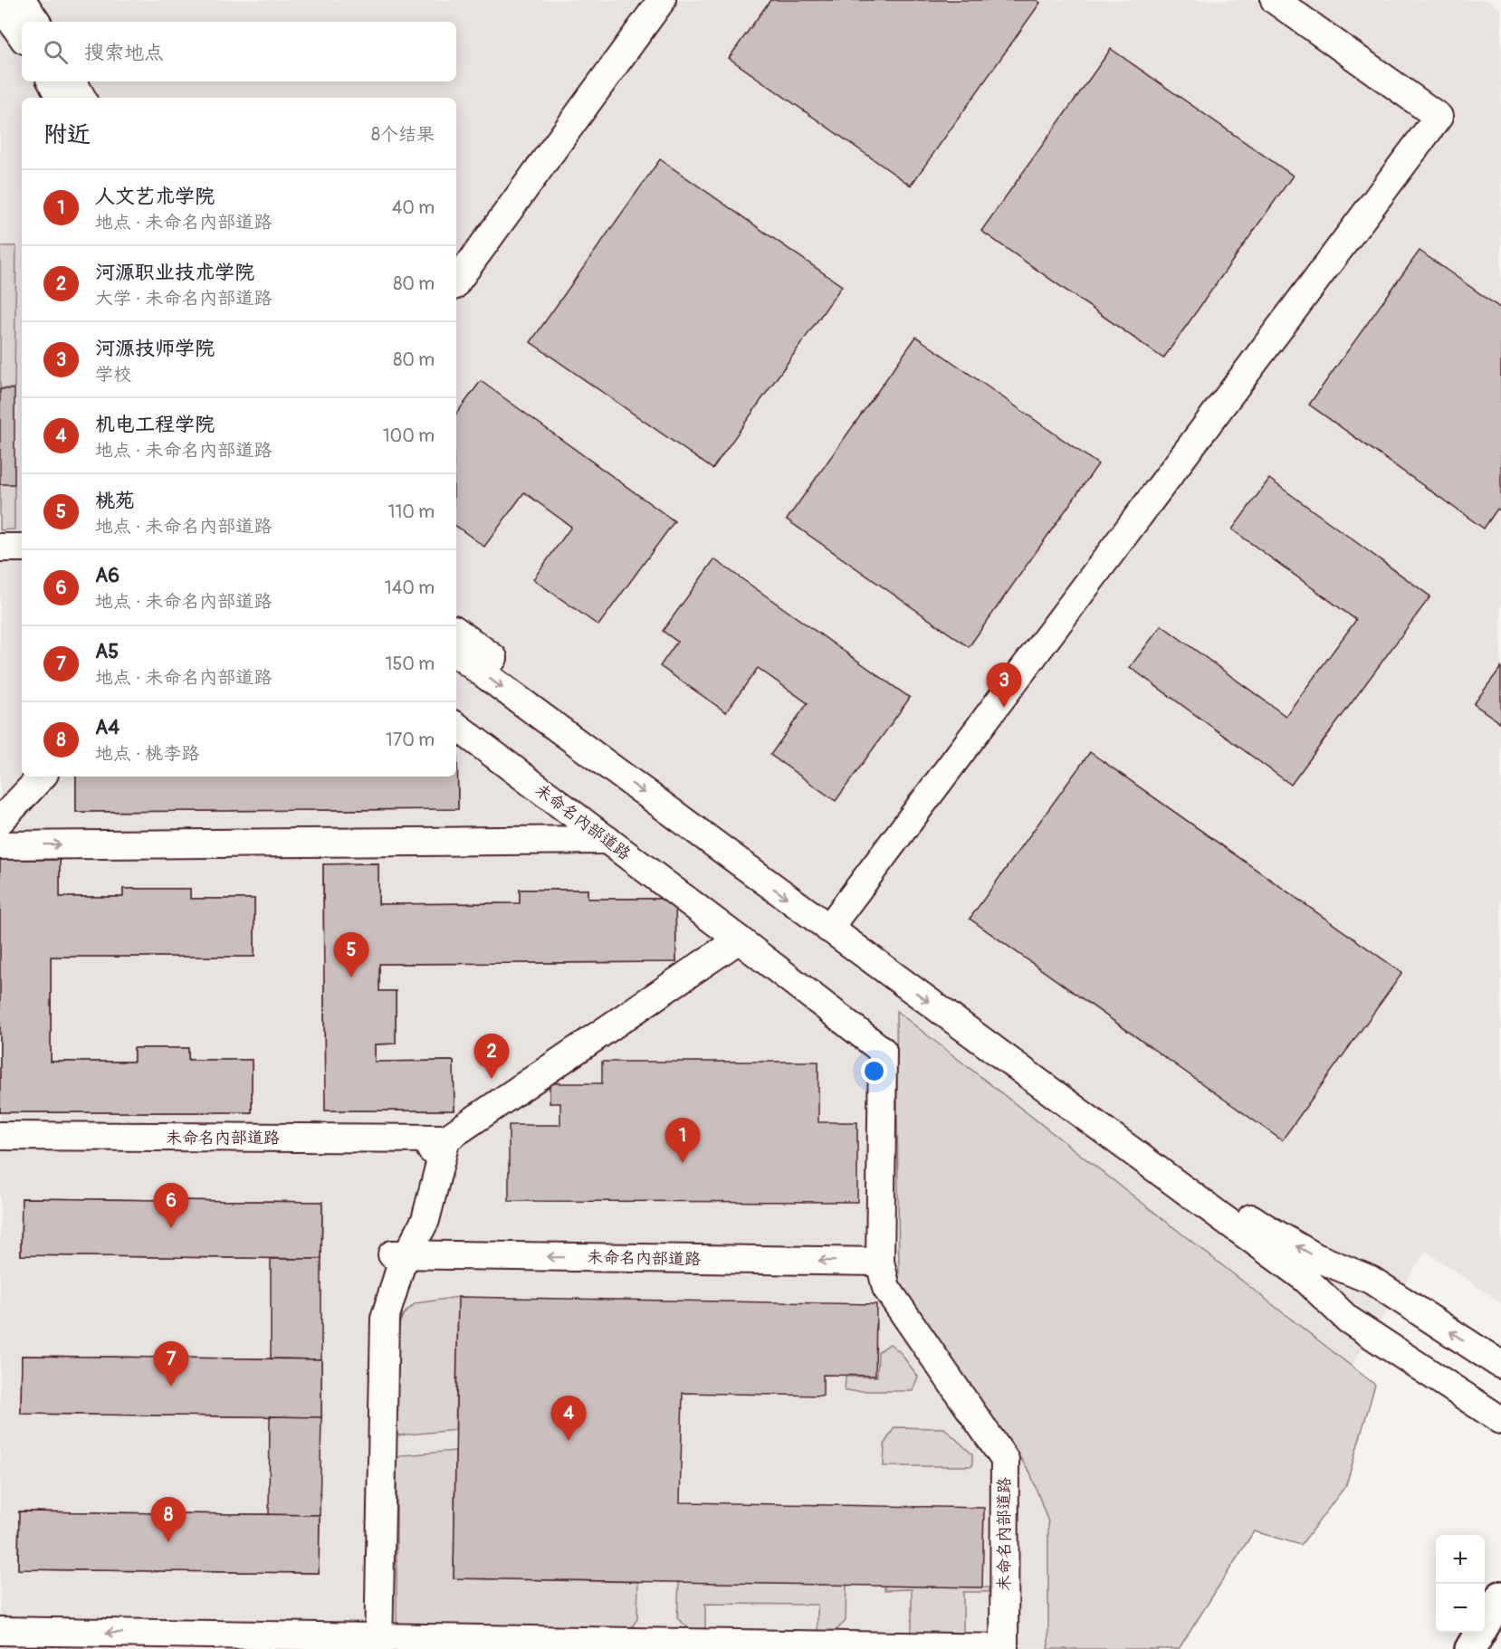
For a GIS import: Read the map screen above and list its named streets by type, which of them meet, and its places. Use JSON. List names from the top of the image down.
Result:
{
  "streets": {
    "street": ["未命名内部道路"]
  },
  "page": {
    "search": "搜索地点",
    "heading": ["附近", "8个结果"],
    "list": [
      {
        "mark": "1",
        "name": "人文艺术学院",
        "note": "地点 · 未命名内部道路",
        "value": "40 m"
      },
      {
        "mark": "2",
        "name": "河源职业技术学院",
        "note": "大学 · 未命名内部道路",
        "value": "80 m"
      },
      {
        "mark": "3",
        "name": "河源技师学院",
        "note": "学校",
        "value": "80 m"
      },
      {
        "mark": "4",
        "name": "机电工程学院",
        "note": "地点 · 未命名内部道路",
        "value": "100 m"
      },
      {
        "mark": "5",
        "name": "桃苑",
        "note": "地点 · 未命名内部道路",
        "value": "110 m"
      },
      {
        "mark": "6",
        "name": "A6",
        "note": "地点 · 未命名内部道路",
        "value": "140 m"
      },
      {
        "mark": "7",
        "name": "A5",
        "note": "地点 · 未命名内部道路",
        "value": "150 m"
      },
      {
        "mark": "8",
        "name": "A4",
        "note": "地点 · 桃李路",
        "value": "170 m"
      }
    ],
    "pins": [
      "3",
      "5",
      "2",
      "1",
      "6",
      "7",
      "4",
      "8"
    ],
    "map_buttons": ["+", "−"]
  }
}
